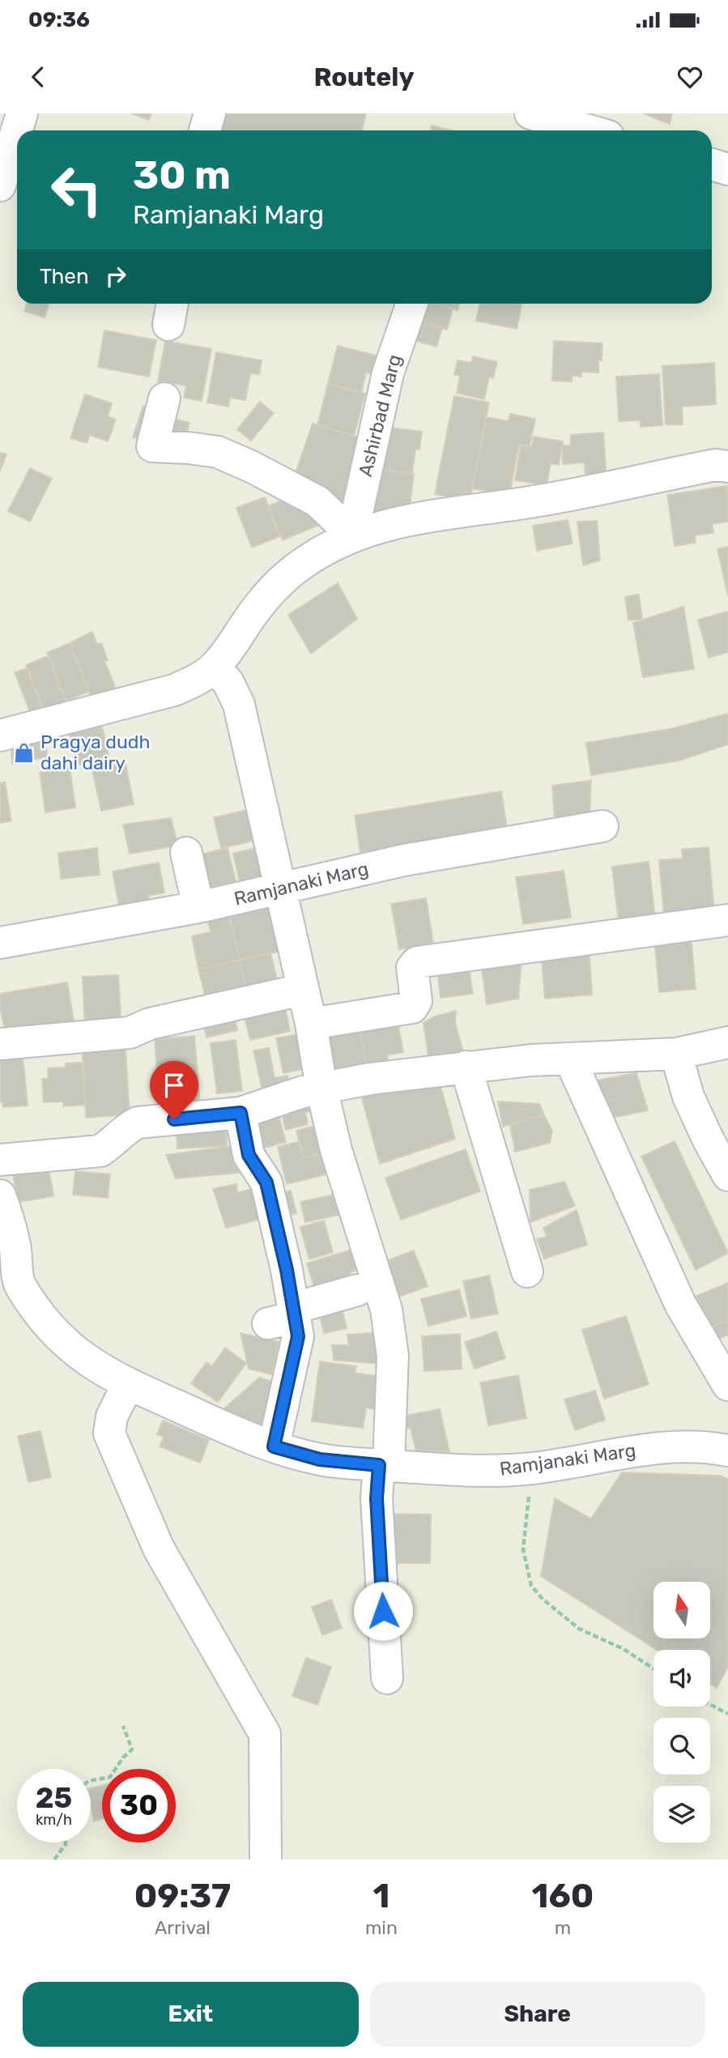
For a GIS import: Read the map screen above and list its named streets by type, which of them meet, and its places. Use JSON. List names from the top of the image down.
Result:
{
  "streets": {
    "street": ["Ashirbad Marg", "Ramjanaki Marg"]
  },
  "places": {
    "shop": ["Pragya dudh dahi dairy"]
  },
  "north": "top",
  "page": {
    "status": "09:36",
    "header": "Routely",
    "turn": ["30 m", "Ramjanaki Marg"],
    "then": "Then",
    "speed": "25 km/h",
    "limit": "30",
    "eta": [
      "09:37",
      "Arrival",
      "1",
      "min",
      "160",
      "m"
    ],
    "buttons": ["Exit", "Share"]
  }
}
